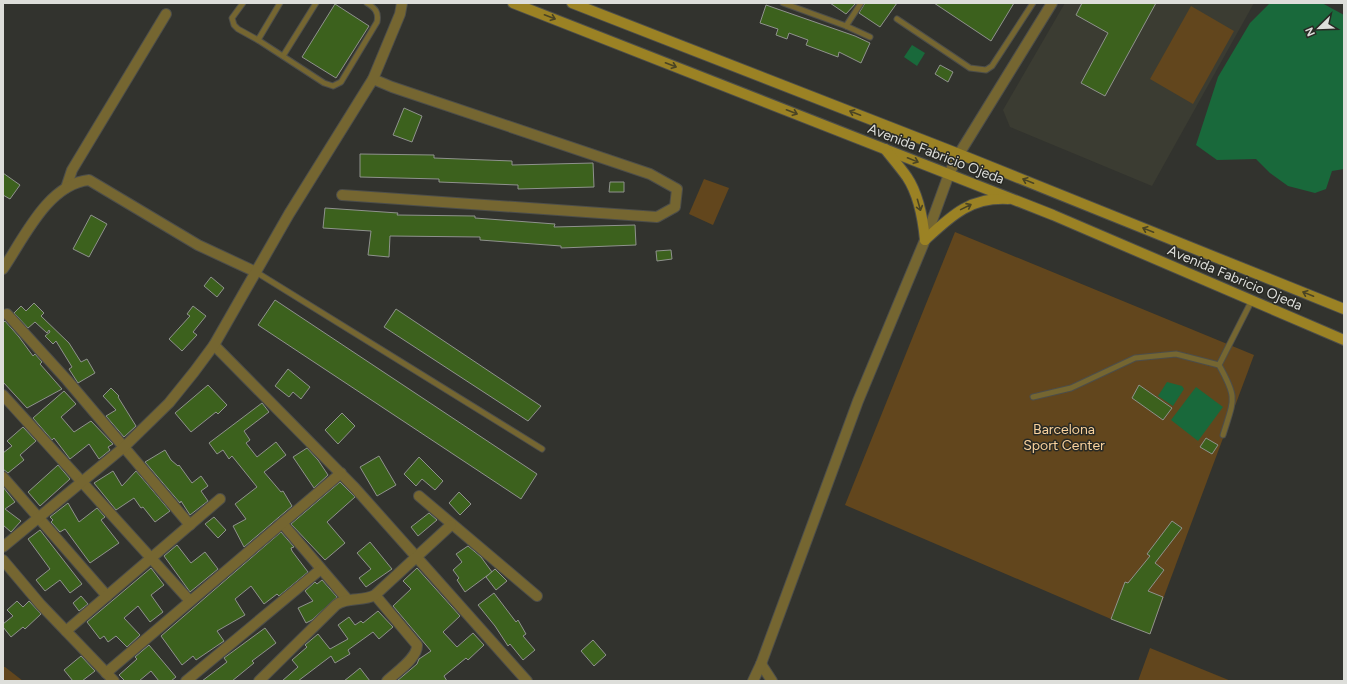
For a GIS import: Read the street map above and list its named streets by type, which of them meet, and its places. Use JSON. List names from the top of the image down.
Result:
{
  "streets": {
    "street": ["Avenida Fabricio Ojeda"]
  },
  "parks": ["Barcelona Sport Center"],
  "north": "bottom left"
}
